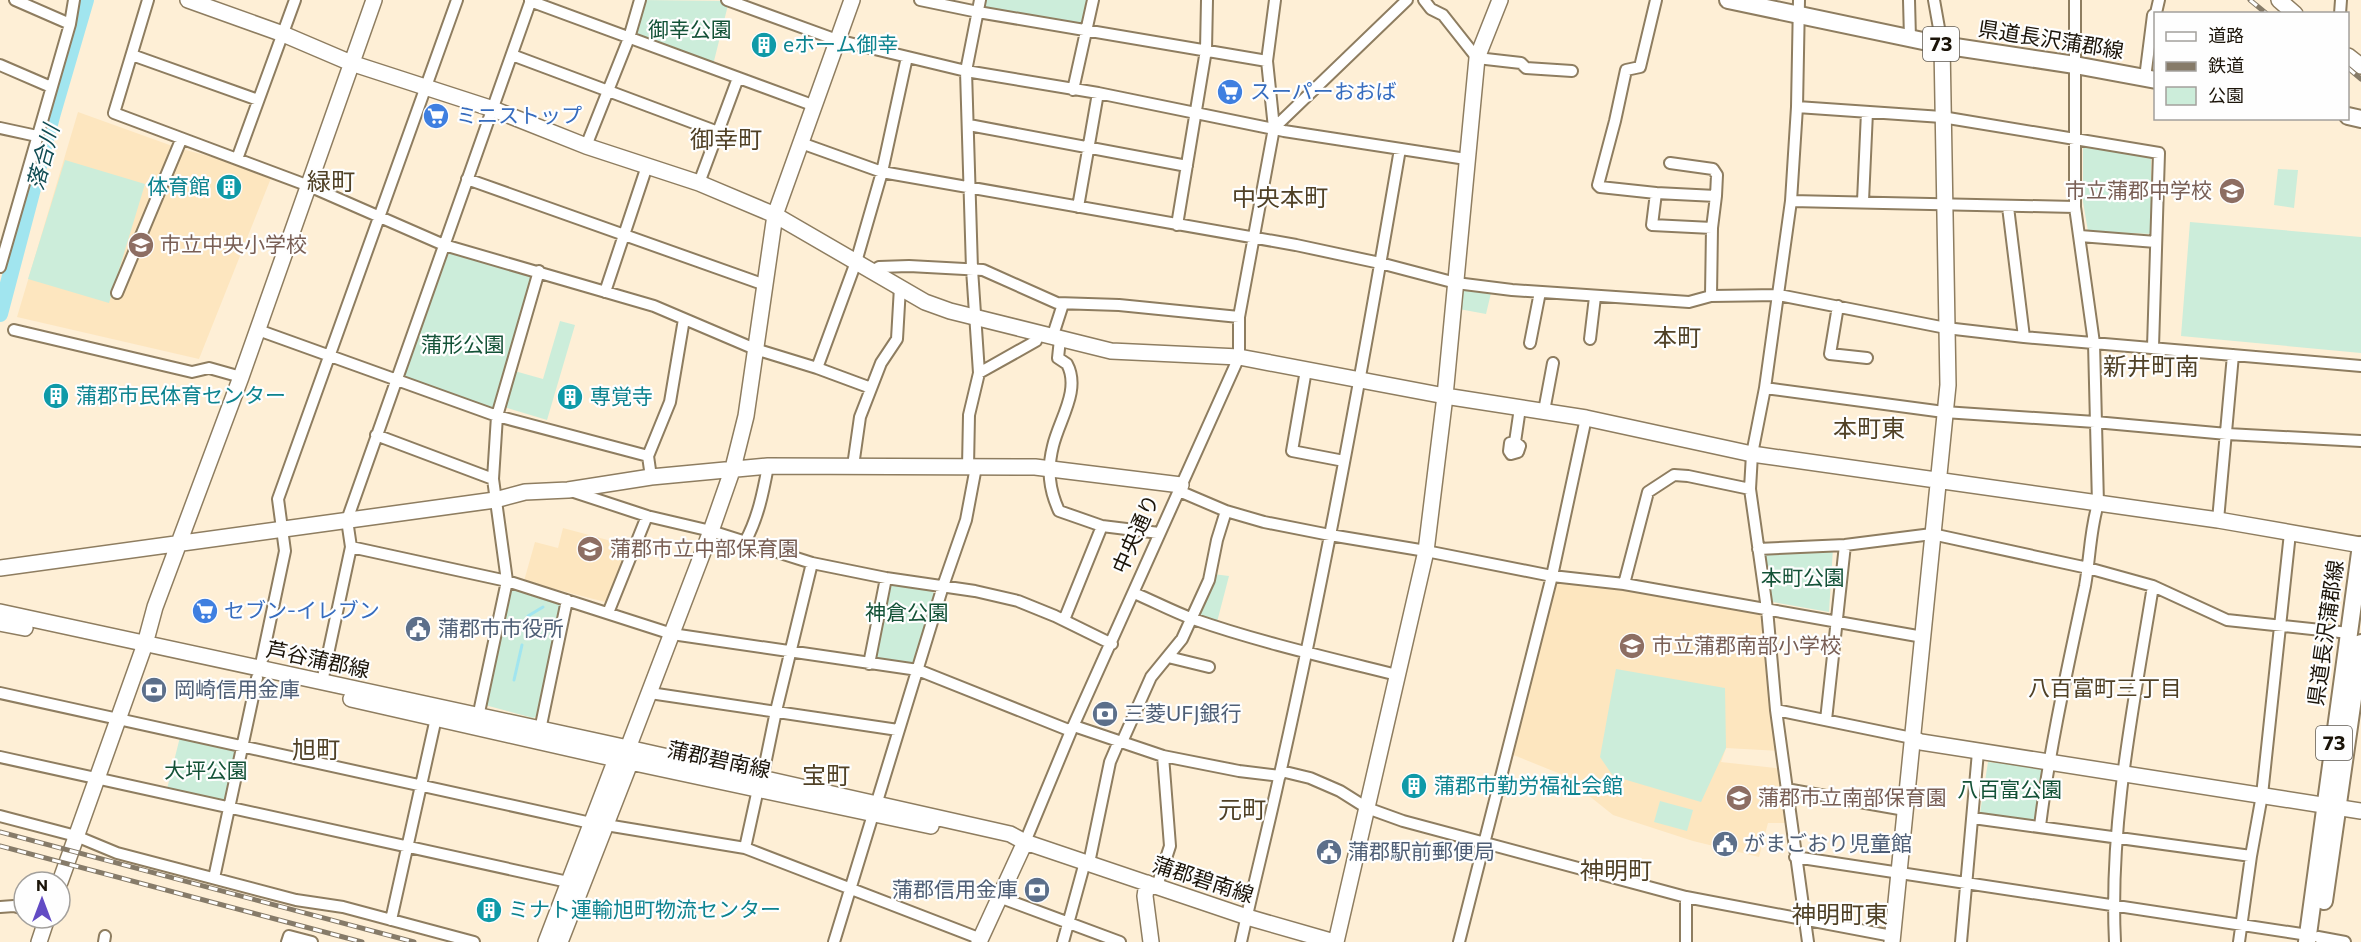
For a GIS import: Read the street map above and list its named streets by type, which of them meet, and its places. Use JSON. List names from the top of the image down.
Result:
{
  "streets": {
    "main road": ["県道長沢蒲郡線", "73"],
    "street": ["中央通り", "芦谷蒲郡線", "蒲郡碧南線"]
  },
  "crossings": [
    ["中央通り", "蒲郡碧南線"],
    ["芦谷蒲郡線", "蒲郡碧南線"]
  ],
  "districts": [
    "御幸町",
    "緑町",
    "中央本町",
    "本町",
    "新井町南",
    "本町東",
    "八百富町三丁目",
    "旭町",
    "宝町",
    "元町",
    "神明町",
    "神明町東"
  ],
  "water": ["落合川"],
  "parks": [
    "御幸公園",
    "蒲形公園",
    "本町公園",
    "神倉公園",
    "大坪公園",
    "八百富公園"
  ],
  "places": {
    "building": [
      "eホーム御幸",
      "体育館",
      "蒲郡市民体育センター",
      "専覚寺",
      "蒲郡市勤労福祉会館",
      "ミナト運輸旭町物流センター"
    ],
    "supermarket": ["スーパーおおば", "ミニストップ", "セブン-イレブン"],
    "school or university": [
      "市立蒲郡中学校",
      "市立中央小学校",
      "蒲郡市立中部保育園",
      "市立蒲郡南部小学校",
      "蒲郡市立南部保育園"
    ],
    "public building": ["蒲郡市市役所", "がまごおり児童館", "蒲郡駅前郵便局"],
    "bank": ["岡崎信用金庫", "三菱UFJ銀行", "蒲郡信用金庫"]
  },
  "legend": ["道路", "鉄道", "公園"],
  "north": "top"
}
